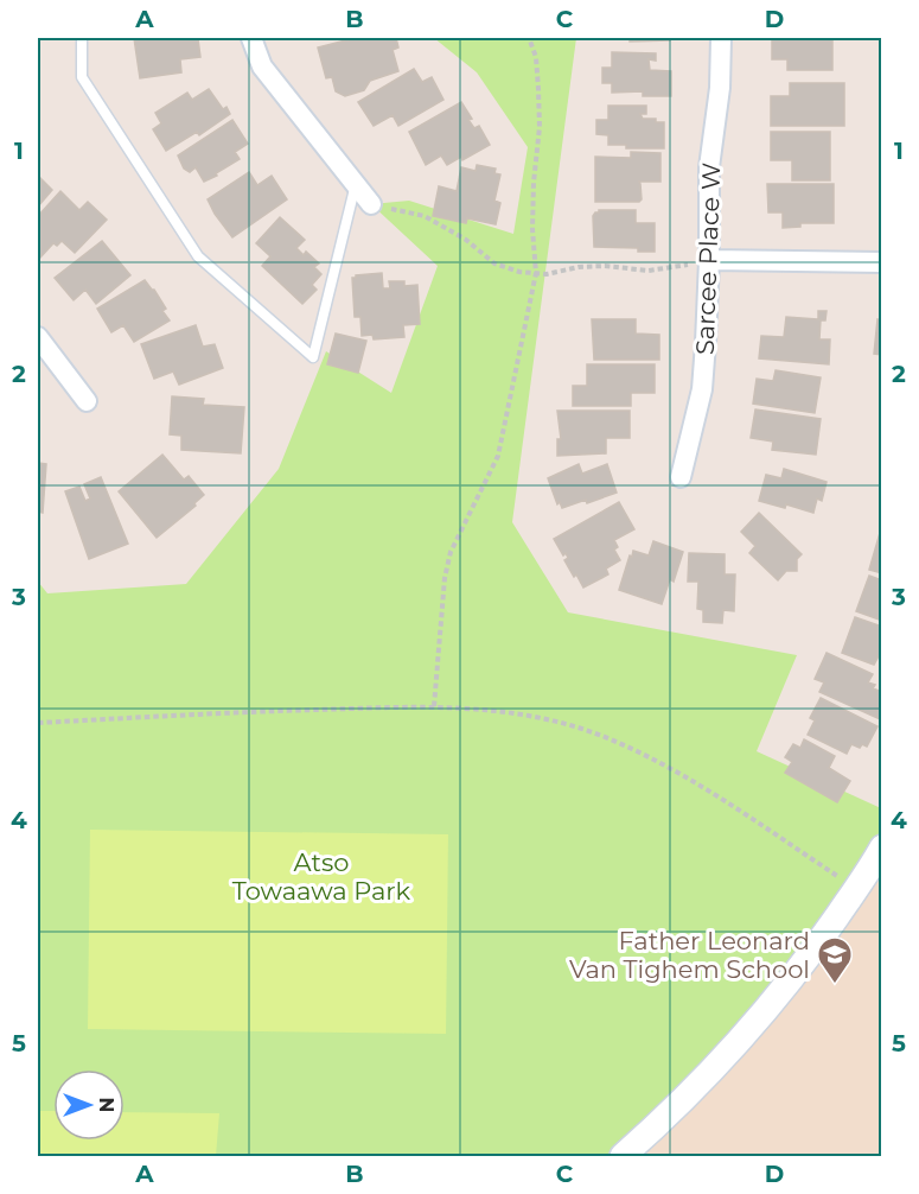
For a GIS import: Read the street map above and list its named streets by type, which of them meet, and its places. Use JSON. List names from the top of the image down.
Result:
{
  "streets": {
    "street": ["Sarcee Place W"]
  },
  "parks": ["Atso Towaawa Park"],
  "places": {
    "school or university": ["Father Leonard Van Tighem School"]
  },
  "north": "right",
  "grid": {
    "columns": [
      "A",
      "B",
      "C",
      "D"
    ],
    "rows": [
      "1",
      "2",
      "3",
      "4",
      "5"
    ]
  }
}
